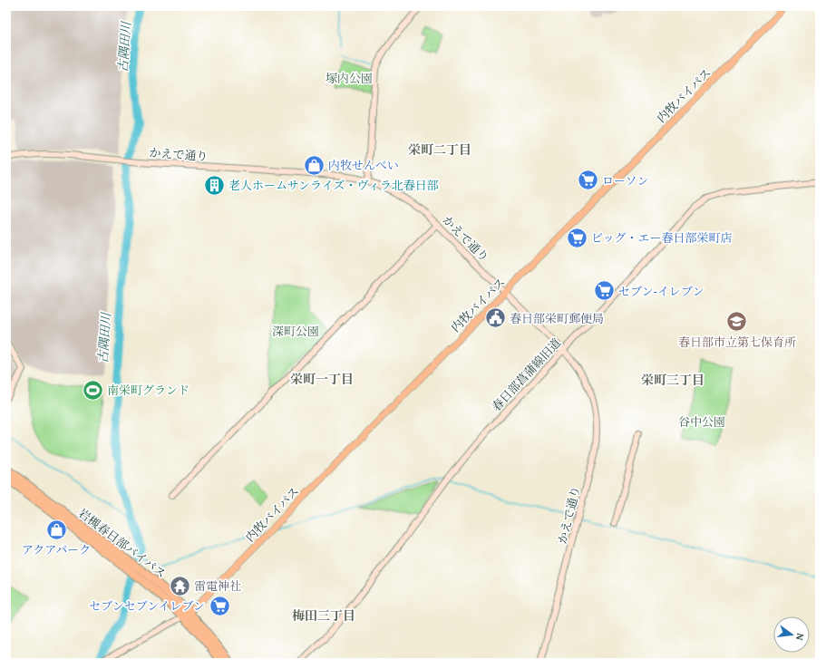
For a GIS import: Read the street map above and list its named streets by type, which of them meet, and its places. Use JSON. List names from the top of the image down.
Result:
{
  "streets": {
    "highway": ["岩槻春日部バイパス"],
    "main road": ["内牧バイパス"],
    "street": ["かえで通り", "春日部菖蒲線旧道"]
  },
  "crossings": [
    ["内牧バイパス", "かえで通り"],
    ["内牧バイパス", "岩槻春日部バイパス"],
    ["かえで通り", "春日部菖蒲線旧道"]
  ],
  "districts": [
    "栄町二丁目",
    "栄町一丁目",
    "栄町三丁目",
    "梅田三丁目"
  ],
  "water": ["古隅田川"],
  "parks": ["塚内公園", "深町公園", "谷中公園"],
  "places": {
    "shop": ["内牧せんべい", "アクアパーク"],
    "supermarket": [
      "ローソン",
      "ビッグ・エー春日部栄町店",
      "セブン-イレブン",
      "セブンセブンイレブン"
    ],
    "building": ["老人ホームサンライズ・ヴィラ北春日部"],
    "public building": ["春日部栄町郵便局"],
    "school or university": ["春日部市立第七保育所"],
    "sports": ["南栄町グランド"],
    "temple": ["雷電神社"]
  },
  "north": "right"
}
